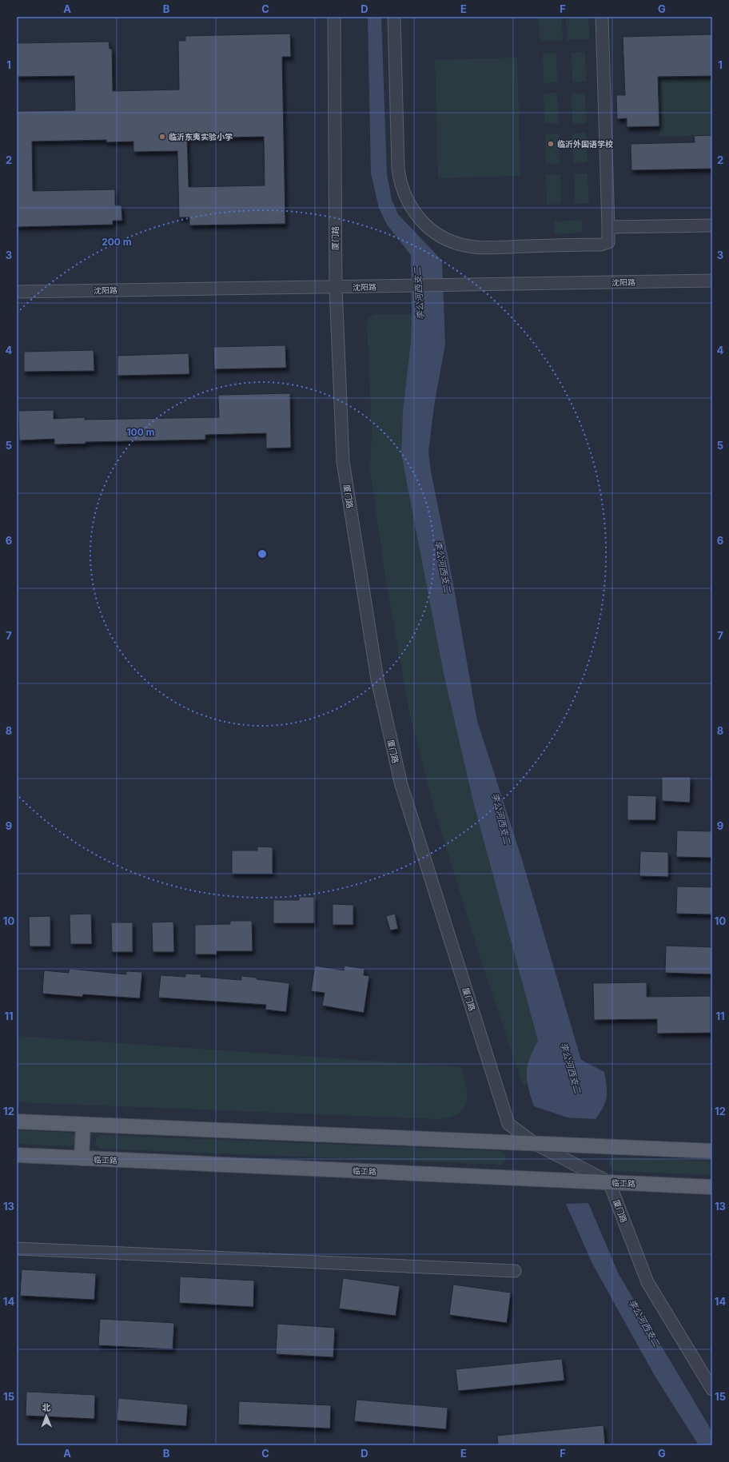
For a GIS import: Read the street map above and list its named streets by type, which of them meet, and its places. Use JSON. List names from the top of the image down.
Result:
{
  "streets": {
    "main road": ["临工路"],
    "street": ["厦门路", "沈阳路"]
  },
  "crossings": [
    ["厦门路", "沈阳路"],
    ["厦门路", "临工路"]
  ],
  "water": ["李公河西支二"],
  "places": ["临沂东夷实验小学", "临沂外国语学校"],
  "north": "top",
  "grid": {
    "columns": [
      "A",
      "B",
      "C",
      "D",
      "E",
      "F",
      "G"
    ],
    "rows": [
      "1",
      "2",
      "3",
      "4",
      "5",
      "6",
      "7",
      "8",
      "9",
      "10",
      "11",
      "12",
      "13",
      "14",
      "15"
    ]
  },
  "rings": ["200 m", "100 m"]
}
